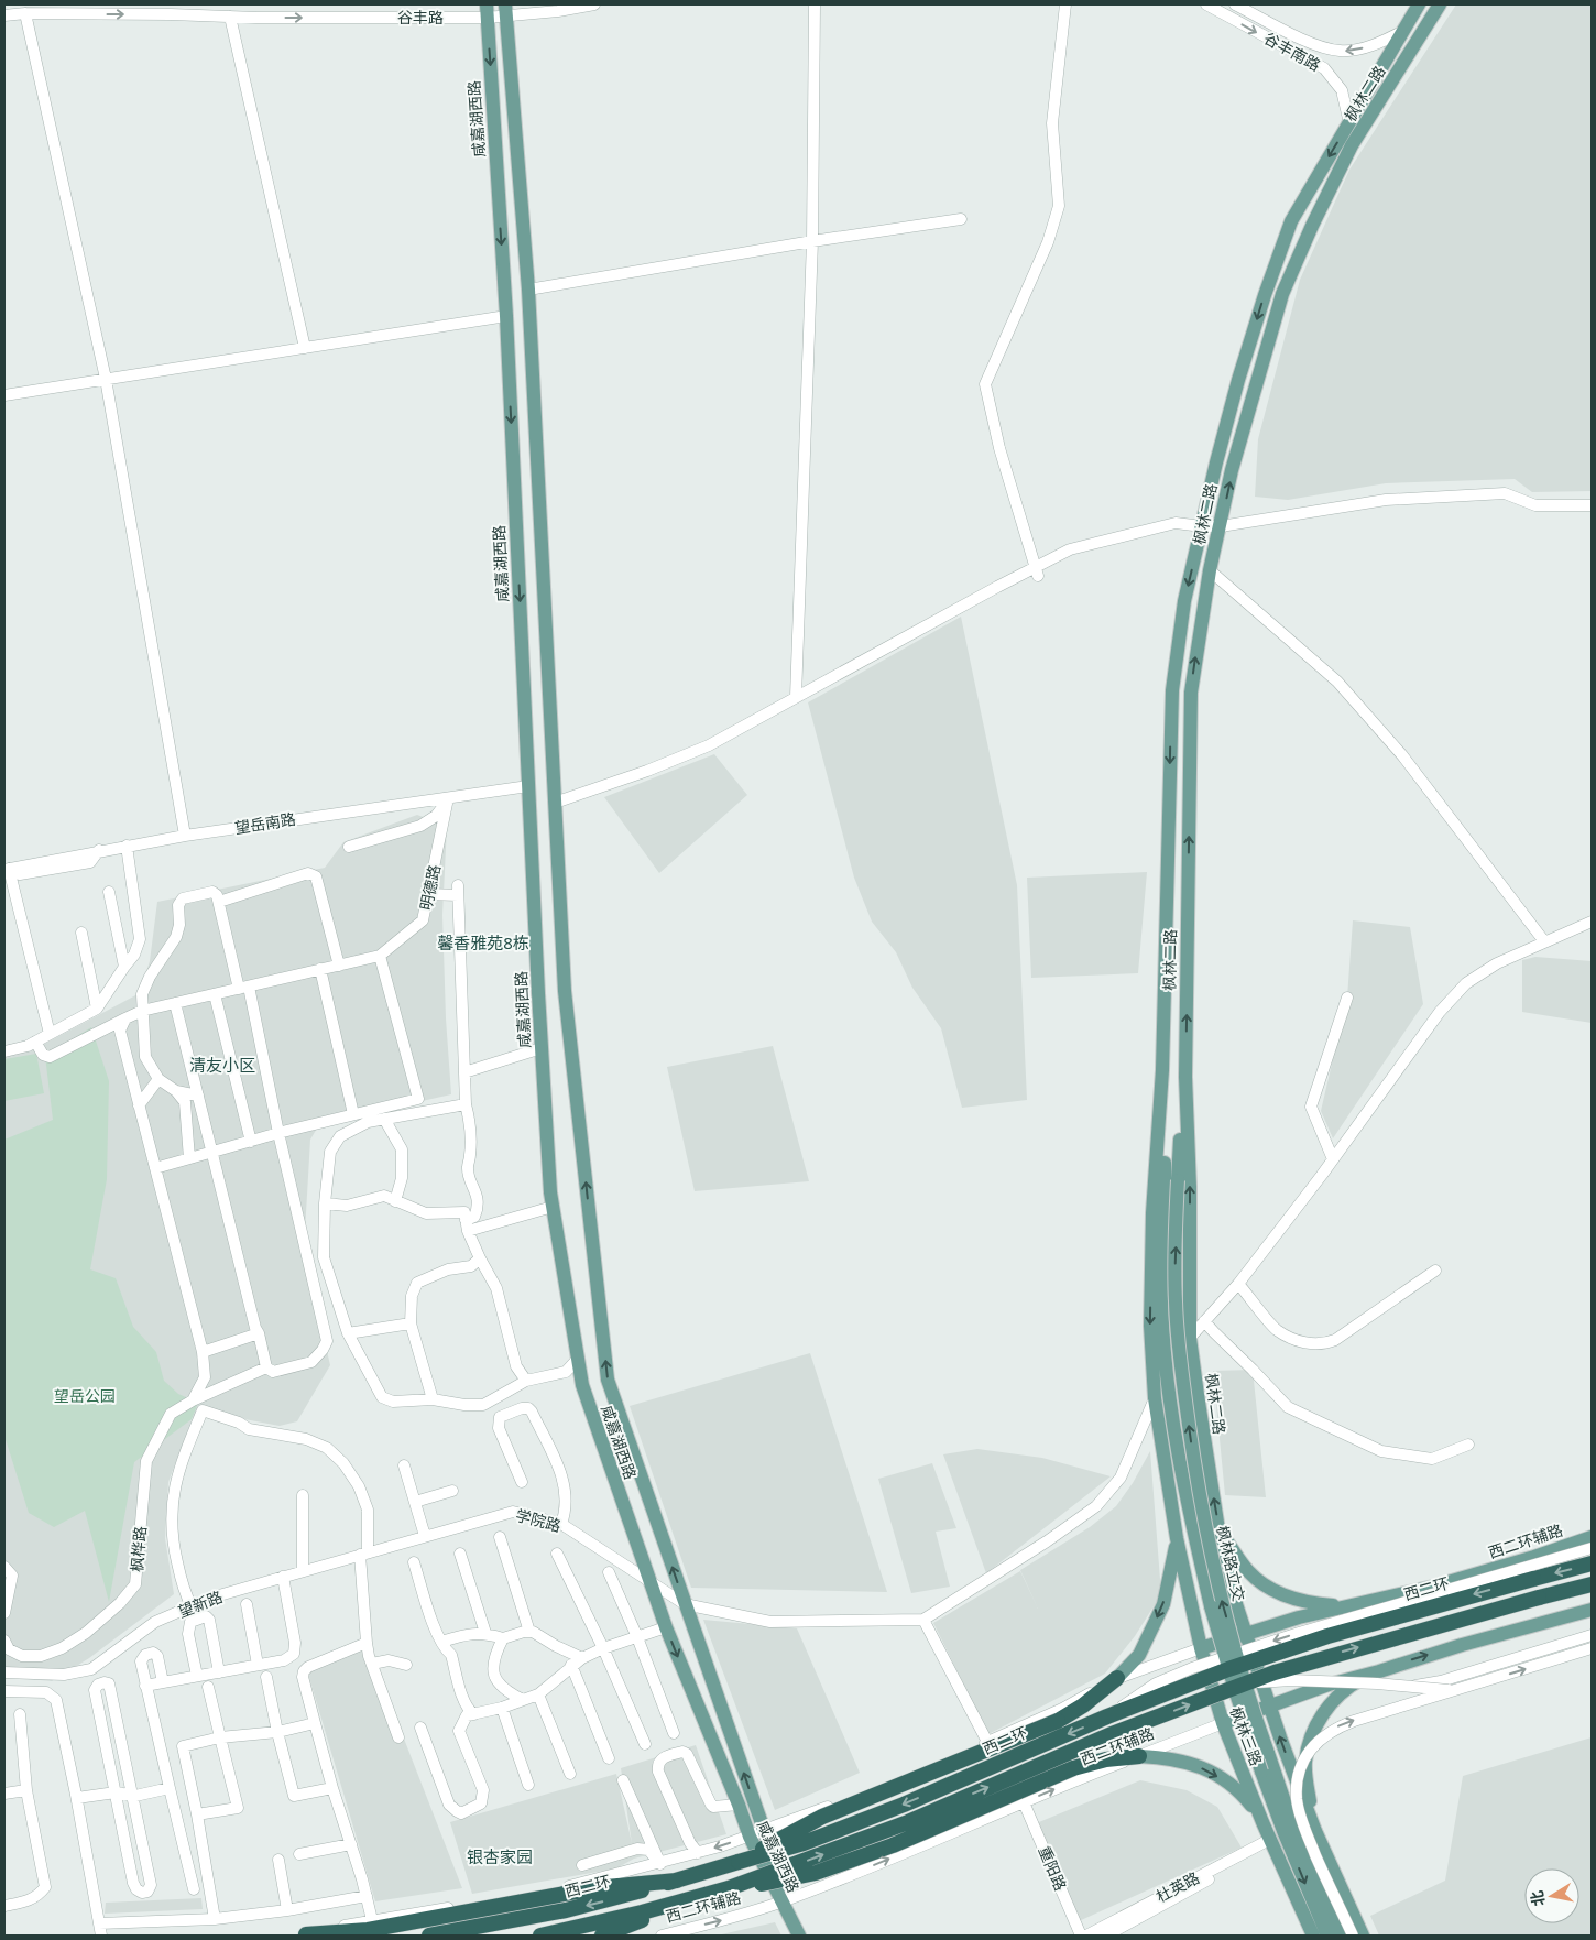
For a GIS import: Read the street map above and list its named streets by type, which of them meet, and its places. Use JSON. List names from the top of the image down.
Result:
{
  "streets": {
    "highway": ["西二环"],
    "main road": [
      "枫林二路",
      "咸嘉湖西路",
      "西二环辅路",
      "枫林路立交",
      "枫林三路"
    ],
    "street": [
      "谷丰路",
      "谷丰南路",
      "望岳南路",
      "明德路",
      "学院路",
      "枫桦路",
      "望新路",
      "重阳路",
      "杜英路"
    ]
  },
  "crossings": [
    ["谷丰路", "咸嘉湖西路"],
    ["谷丰南路", "枫林二路"],
    ["枫林二路", "西二环辅路"],
    ["枫林二路", "枫林路立交"],
    ["枫林二路", "枫林三路"],
    ["咸嘉湖西路", "望岳南路"],
    ["咸嘉湖西路", "学院路"],
    ["咸嘉湖西路", "西二环辅路"],
    ["望岳南路", "明德路"],
    ["学院路", "望新路"],
    ["西二环辅路", "枫林三路"],
    ["西二环辅路", "重阳路"],
    ["枫林三路", "杜英路"]
  ],
  "one_way": ["谷丰路"],
  "districts": ["馨香雅苑8栋", "清友小区", "银杏家园"],
  "parks": ["望岳公园"],
  "north": "left"
}
